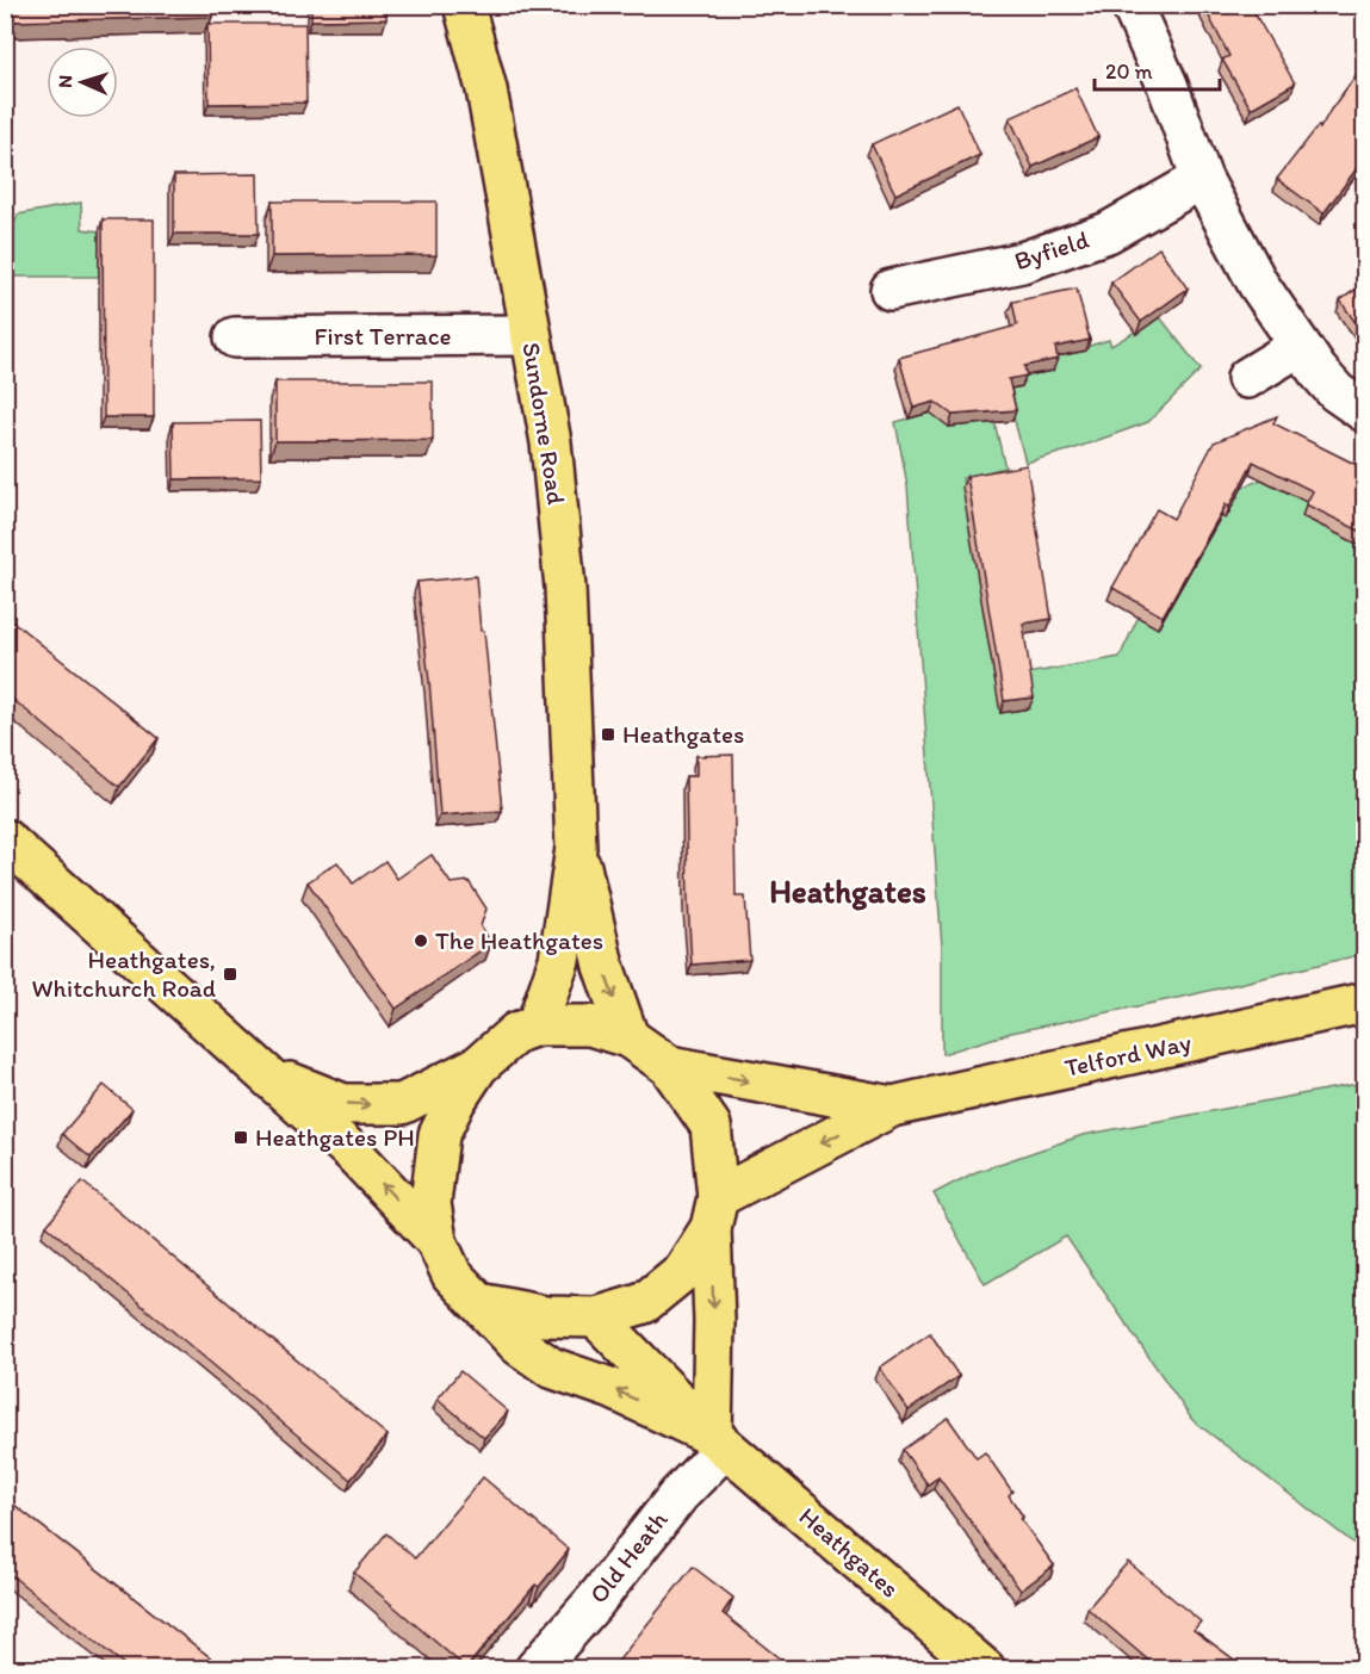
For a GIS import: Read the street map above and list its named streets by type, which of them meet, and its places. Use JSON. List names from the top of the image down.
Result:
{
  "streets": {
    "main road": ["Sundorne Road", "Telford Way", "Heathgates"],
    "street": ["Byfield", "First Terrace", "Old Heath"]
  },
  "crossings": [
    ["First Terrace", "Sundorne Road"],
    ["Heathgates", "Old Heath"]
  ],
  "districts": ["Heathgates"],
  "places": {
    "transit": ["Heathgates", "Heathgates, Whitchurch Road", "Heathgates PH"],
    "other": ["The Heathgates"]
  },
  "scale_bar": "20 m",
  "north": "left"
}
